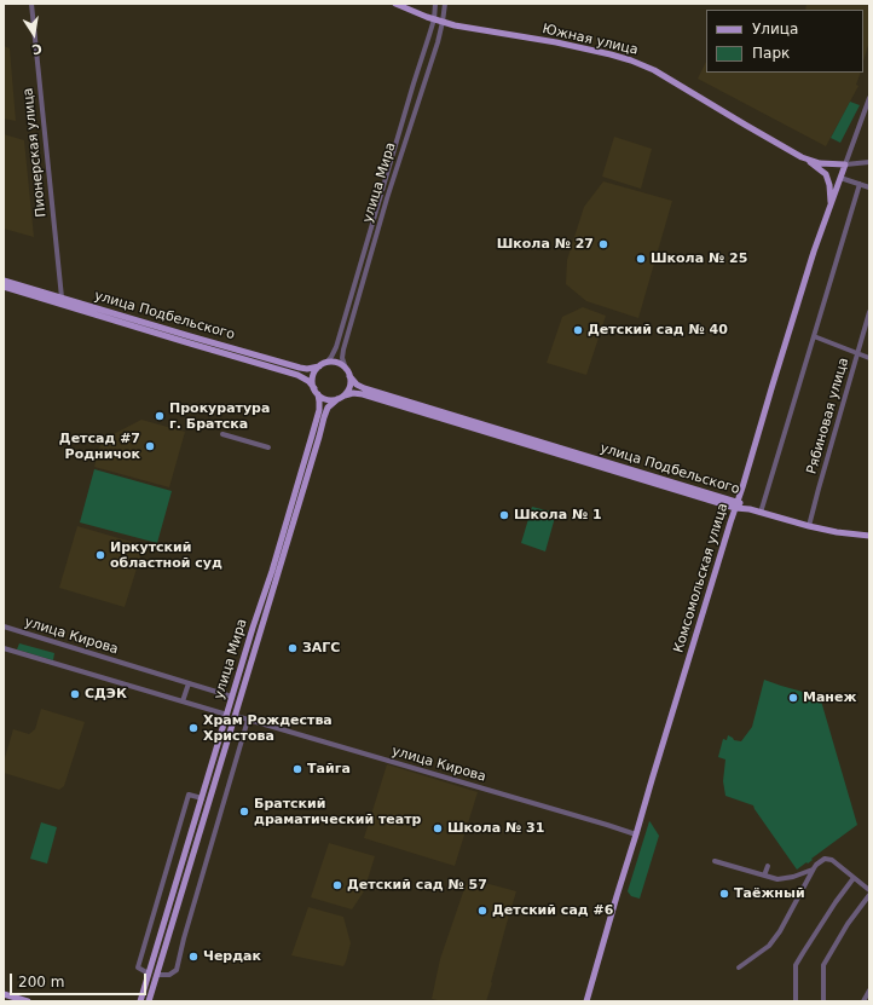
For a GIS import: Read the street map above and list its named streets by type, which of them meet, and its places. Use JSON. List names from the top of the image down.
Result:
{
  "streets": {
    "main road": [
      "Южная улица",
      "улица Мира",
      "улица Подбельского",
      "Комсомольская улица"
    ],
    "street": ["Пионерская улица", "Рябиновая улица", "улица Кирова"]
  },
  "crossings": [
    ["Южная улица", "улица Мира"],
    ["Южная улица", "Комсомольская улица"],
    ["Пионерская улица", "улица Подбельского"],
    ["улица Мира", "улица Подбельского"],
    ["улица Мира", "улица Кирова"],
    ["улица Подбельского", "Рябиновая улица"],
    ["улица Подбельского", "Комсомольская улица"],
    ["Комсомольская улица", "улица Кирова"]
  ],
  "places": [
    "Школа № 27",
    "Школа № 25",
    "Детский сад № 40",
    "Прокуратура г. Братска",
    "Детсад #7 Родничок",
    "Школа № 1",
    "Иркутский областной суд",
    "ЗАГС",
    "СДЭК",
    "Манеж",
    "Храм Рождества Христова",
    "Тайга",
    "Братский драматический театр",
    "Школа № 31",
    "Детский сад № 57",
    "Таёжный",
    "Детский сад #6",
    "Чердак"
  ],
  "legend": ["Улица", "Парк"],
  "scale_bar": "200 m",
  "north": "bottom"
}
